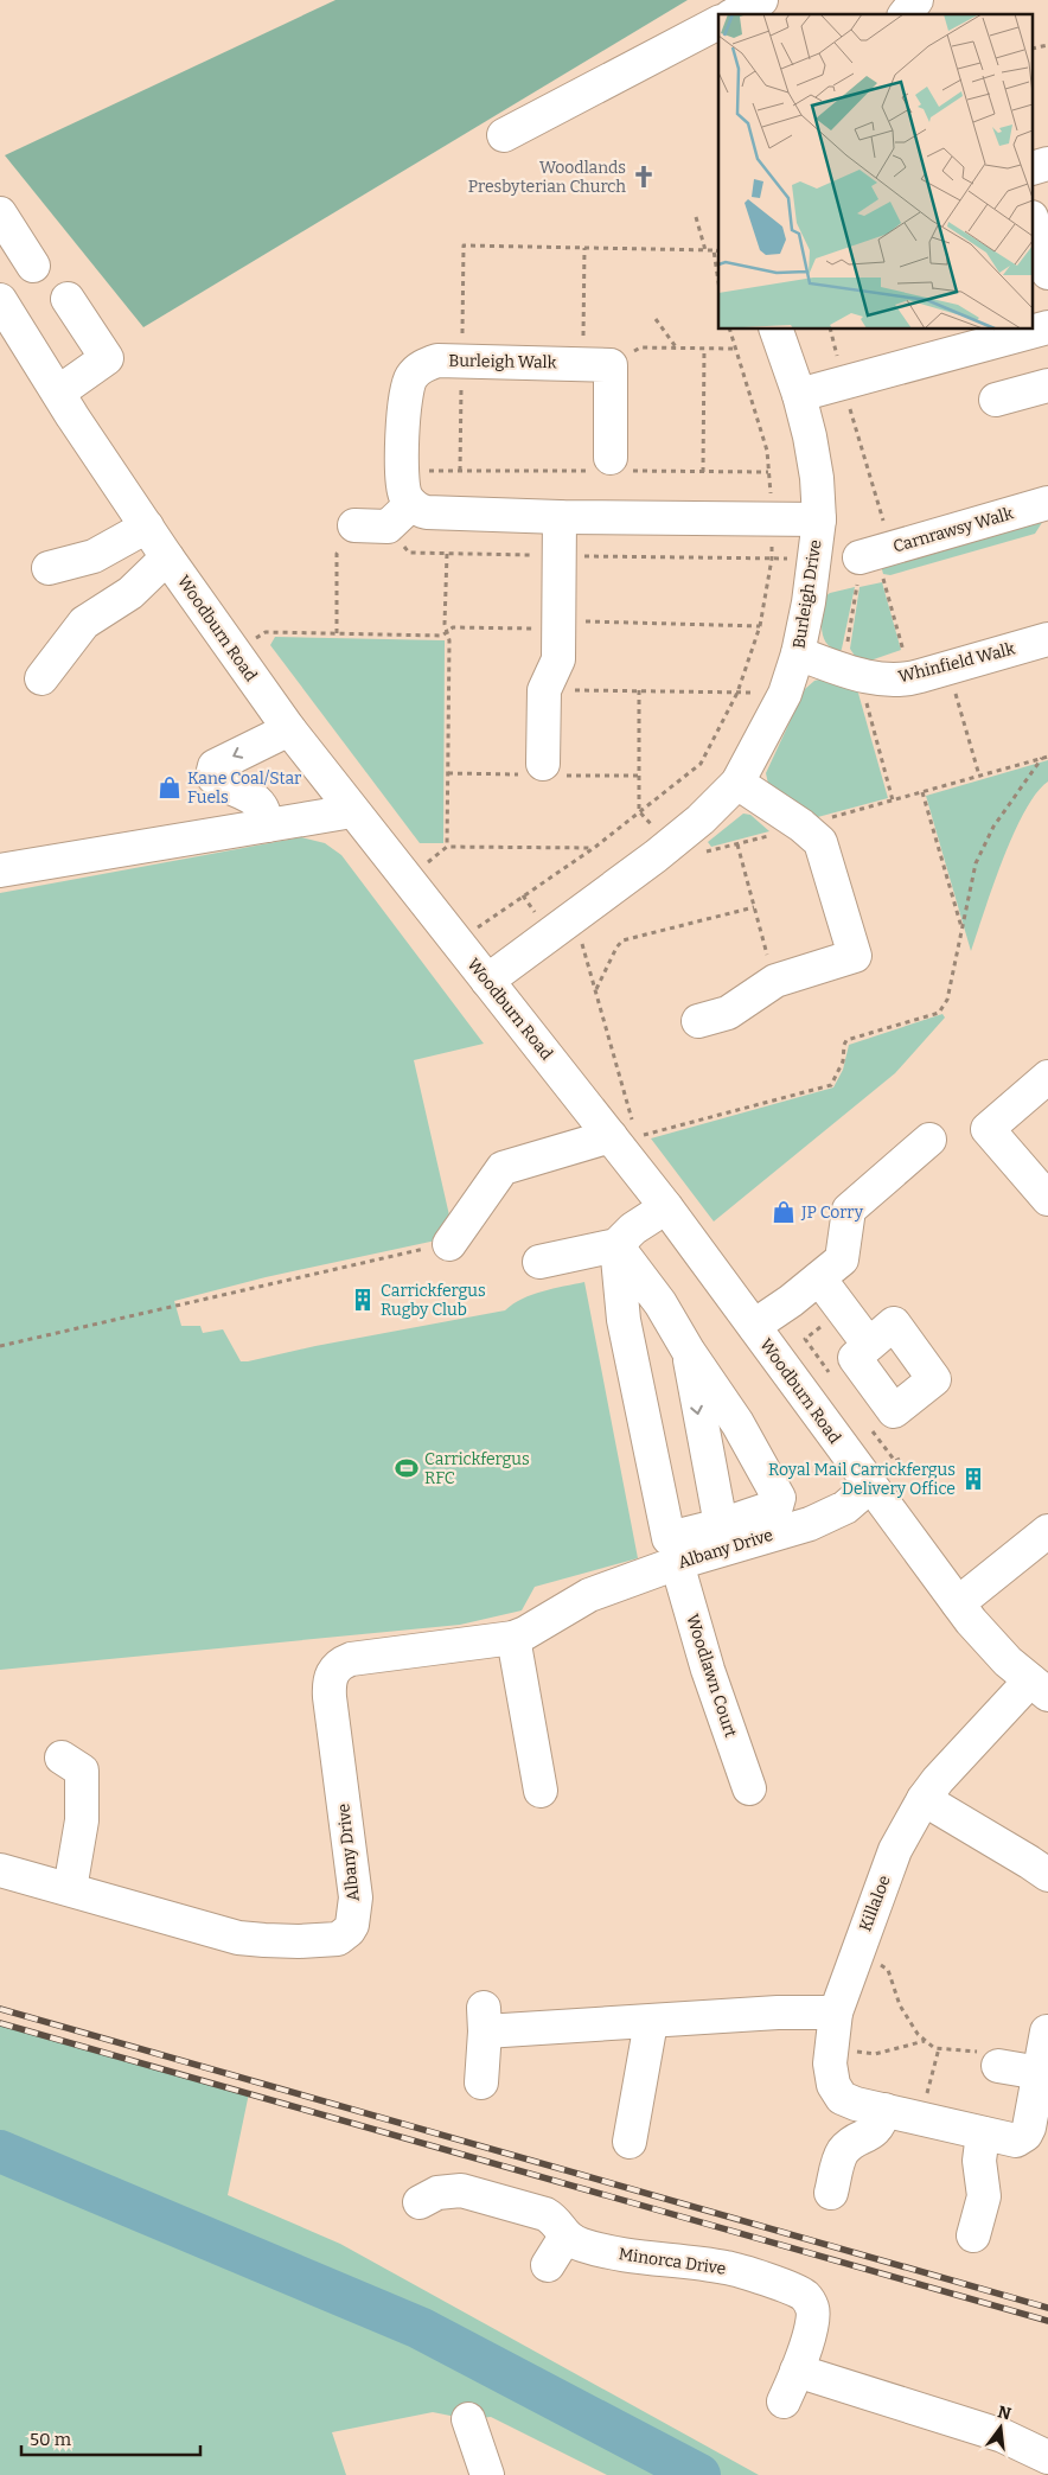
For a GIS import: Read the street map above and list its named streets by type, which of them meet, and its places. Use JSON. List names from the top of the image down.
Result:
{
  "streets": {
    "street": [
      "Burleigh Walk",
      "Carnrawsy Walk",
      "Burleigh Drive",
      "Woodburn Road",
      "Whinfield Walk",
      "Albany Drive",
      "Woodlawn Court",
      "Killaloe",
      "Minorca Drive"
    ]
  },
  "crossings": [
    ["Burleigh Drive", "Woodburn Road"],
    ["Burleigh Drive", "Whinfield Walk"],
    ["Woodburn Road", "Albany Drive"],
    ["Woodburn Road", "Killaloe"],
    ["Albany Drive", "Woodlawn Court"]
  ],
  "places": {
    "church": ["Woodlands Presbyterian Church"],
    "shop": ["Kane Coal/Star Fuels", "JP Corry"],
    "building": ["Carrickfergus Rugby Club", "Royal Mail Carrickfergus Delivery Office"],
    "sports": ["Carrickfergus RFC"]
  },
  "scale_bar": "50 m",
  "north": "top"
}
